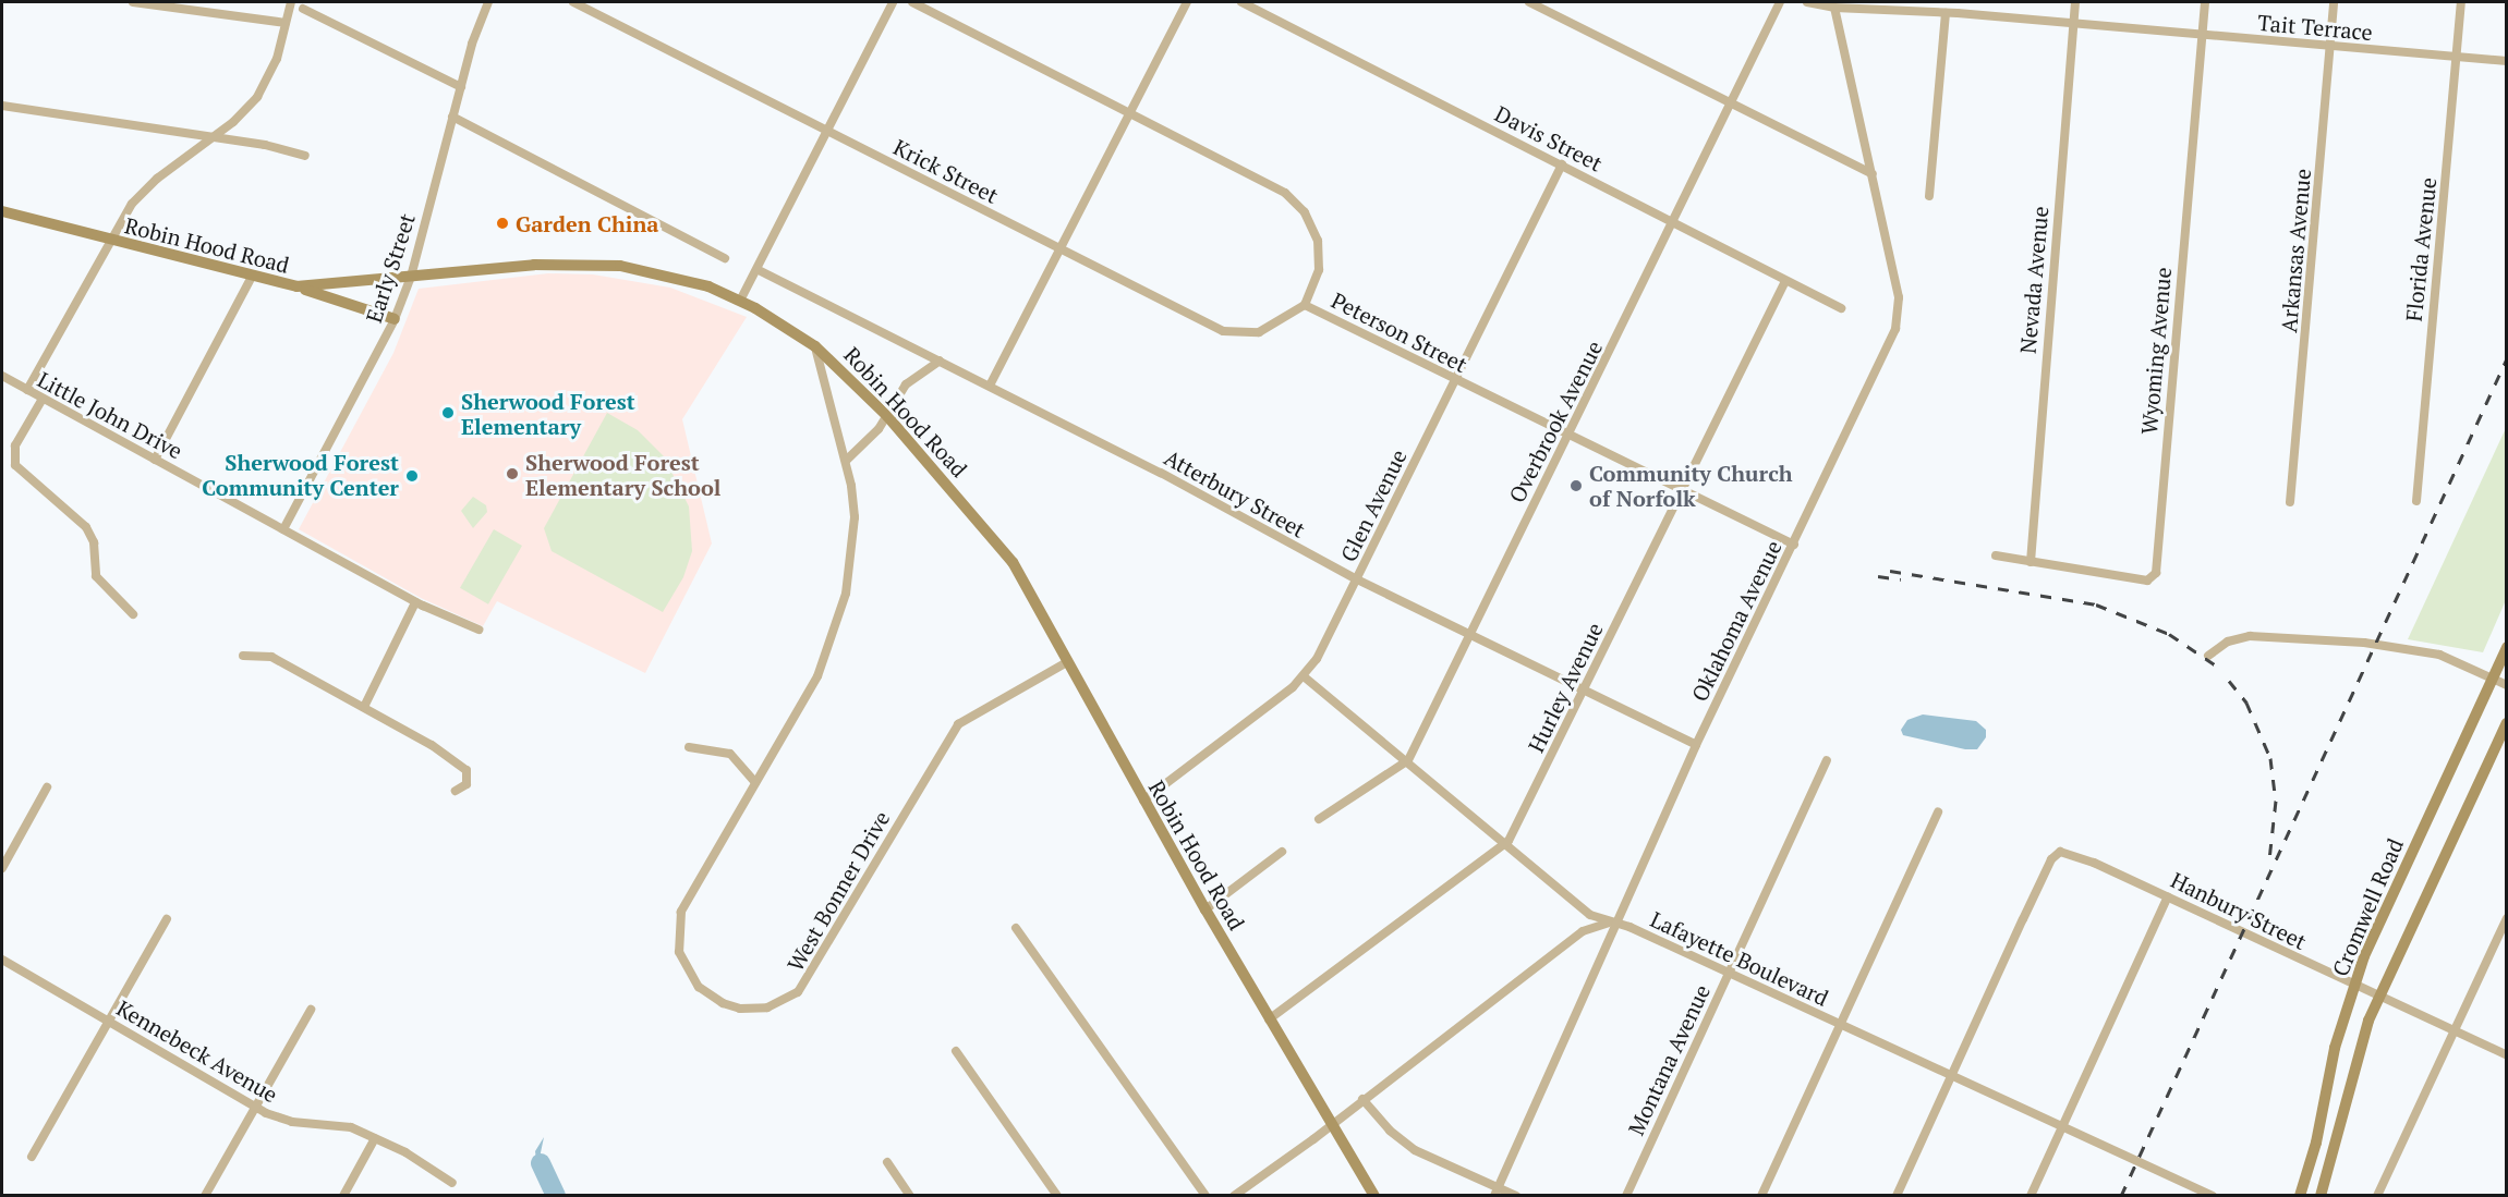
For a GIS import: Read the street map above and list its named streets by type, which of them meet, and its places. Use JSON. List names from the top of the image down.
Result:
{
  "streets": {
    "street": [
      "Tait Terrace",
      "Davis Street",
      "Krick Street",
      "Robin Hood Road",
      "Florida Avenue",
      "Arkansas Avenue",
      "Early Street",
      "Nevada Avenue",
      "Peterson Street",
      "Wyoming Avenue",
      "Little John Drive",
      "Overbrook Avenue",
      "Atterbury Street",
      "Glen Avenue",
      "Oklahoma Avenue",
      "Hurley Avenue",
      "West Bonner Drive",
      "Cromwell Road",
      "Hanbury Street",
      "Lafayette Boulevard",
      "Kennebeck Avenue",
      "Montana Avenue"
    ]
  },
  "crossings": [
    ["Tait Terrace", "Florida Avenue"],
    ["Tait Terrace", "Arkansas Avenue"],
    ["Tait Terrace", "Nevada Avenue"],
    ["Tait Terrace", "Wyoming Avenue"],
    ["Tait Terrace", "Oklahoma Avenue"],
    ["Davis Street", "Overbrook Avenue"],
    ["Davis Street", "Glen Avenue"],
    ["Davis Street", "Hurley Avenue"],
    ["Krick Street", "Peterson Street"],
    ["Robin Hood Road", "Early Street"],
    ["Robin Hood Road", "Glen Avenue"],
    ["Robin Hood Road", "Hurley Avenue"],
    ["Robin Hood Road", "West Bonner Drive"],
    ["Early Street", "Little John Drive"],
    ["Nevada Avenue", "Wyoming Avenue"],
    ["Peterson Street", "Overbrook Avenue"],
    ["Peterson Street", "Glen Avenue"],
    ["Peterson Street", "Oklahoma Avenue"],
    ["Peterson Street", "Hurley Avenue"],
    ["Overbrook Avenue", "Atterbury Street"],
    ["Overbrook Avenue", "Lafayette Boulevard"],
    ["Atterbury Street", "Glen Avenue"],
    ["Atterbury Street", "Oklahoma Avenue"],
    ["Atterbury Street", "Hurley Avenue"],
    ["Glen Avenue", "Lafayette Boulevard"],
    ["Oklahoma Avenue", "Lafayette Boulevard"],
    ["Hurley Avenue", "Lafayette Boulevard"],
    ["Cromwell Road", "Hanbury Street"],
    ["Hanbury Street", "Lafayette Boulevard"],
    ["Lafayette Boulevard", "Montana Avenue"]
  ],
  "places": [
    "Garden China",
    "Sherwood Forest Elementary",
    "Sherwood Forest Elementary School",
    "Sherwood Forest Community Center",
    "Community Church of Norfolk"
  ]
}
